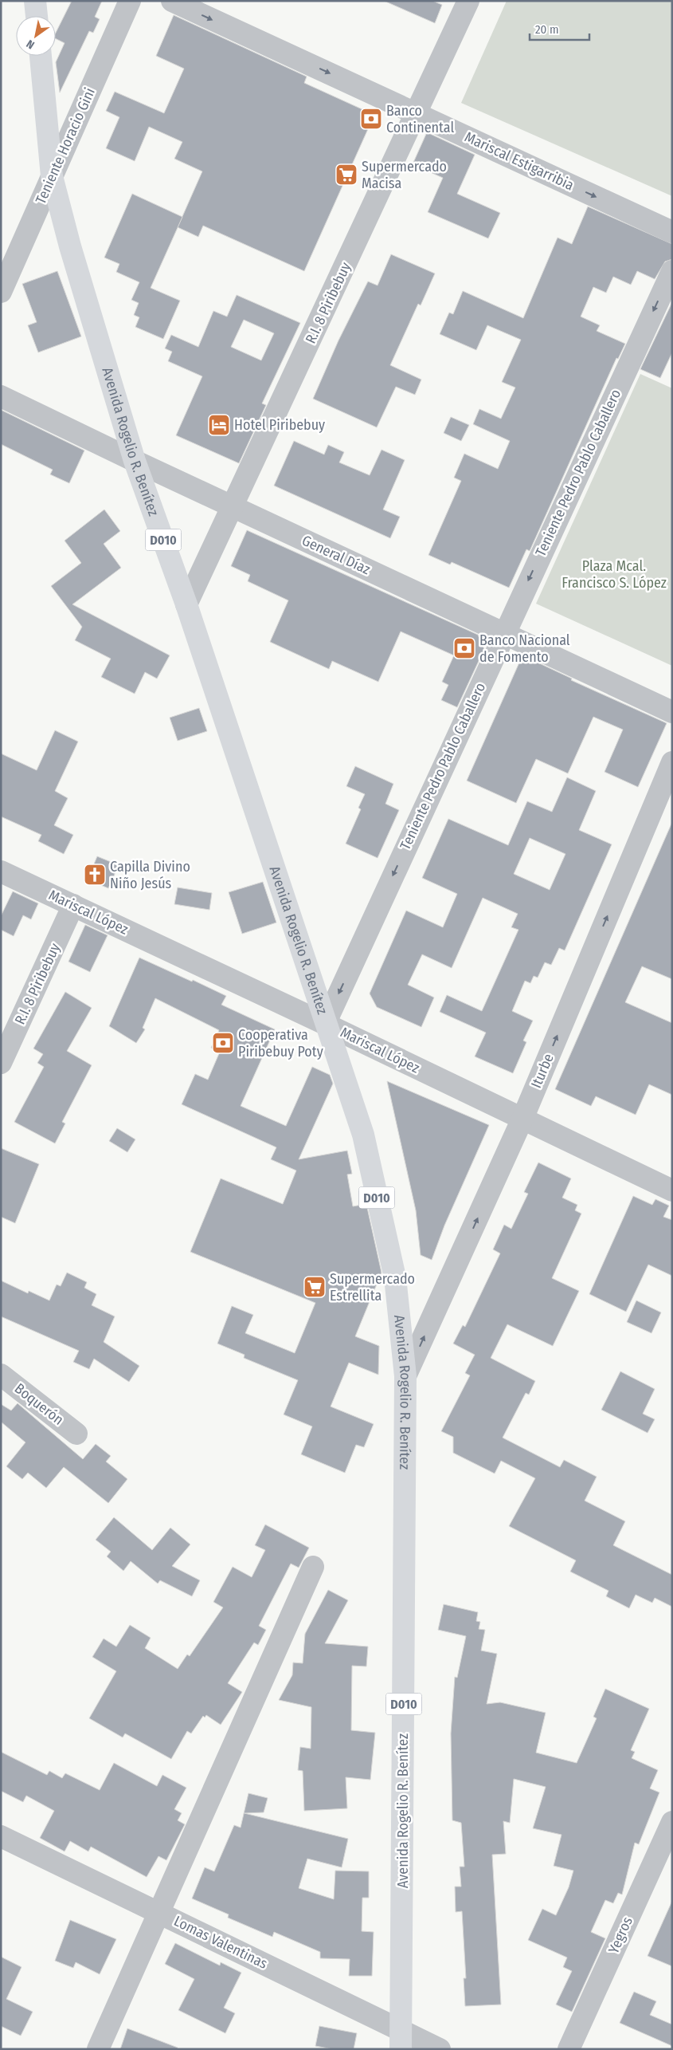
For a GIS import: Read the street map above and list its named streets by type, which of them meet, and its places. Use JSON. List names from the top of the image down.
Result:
{
  "streets": {
    "main road": ["Avenida Rogelio R. Benítez", "D010"],
    "street": [
      "Teniente Horacio Gini",
      "Mariscal Estigarribia",
      "R.I. 8 Piribebuy",
      "Teniente Pedro Pablo Caballero",
      "General Díaz",
      "Mariscal López",
      "Iturbe",
      "Boquerón",
      "Yegros",
      "Lomas Valentinas"
    ]
  },
  "crossings": [
    ["Teniente Horacio Gini", "Avenida Rogelio R. Benítez"],
    ["Mariscal Estigarribia", "R.I. 8 Piribebuy"],
    ["R.I. 8 Piribebuy", "Avenida Rogelio R. Benítez"],
    ["R.I. 8 Piribebuy", "General Díaz"],
    ["R.I. 8 Piribebuy", "Mariscal López"],
    ["Avenida Rogelio R. Benítez", "Teniente Pedro Pablo Caballero"],
    ["Avenida Rogelio R. Benítez", "General Díaz"],
    ["Avenida Rogelio R. Benítez", "Mariscal López"],
    ["Avenida Rogelio R. Benítez", "Iturbe"],
    ["Avenida Rogelio R. Benítez", "Lomas Valentinas"],
    ["Teniente Pedro Pablo Caballero", "General Díaz"],
    ["Teniente Pedro Pablo Caballero", "Mariscal López"],
    ["Mariscal López", "Iturbe"]
  ],
  "one_way": ["Mariscal Estigarribia", "Teniente Pedro Pablo Caballero", "Iturbe"],
  "parks": ["Plaza Mcal. Francisco S. López"],
  "places": {
    "bank": ["Banco Continental", "Banco Nacional de Fomento", "Cooperativa Piribebuy Poty"],
    "supermarket": ["Supermercado Macisa", "Supermercado Estrellita"],
    "hotel": ["Hotel Piribebuy"],
    "church": ["Capilla Divino Niño Jesús"]
  },
  "scale_bar": "20 m",
  "north": "bottom left"
}
